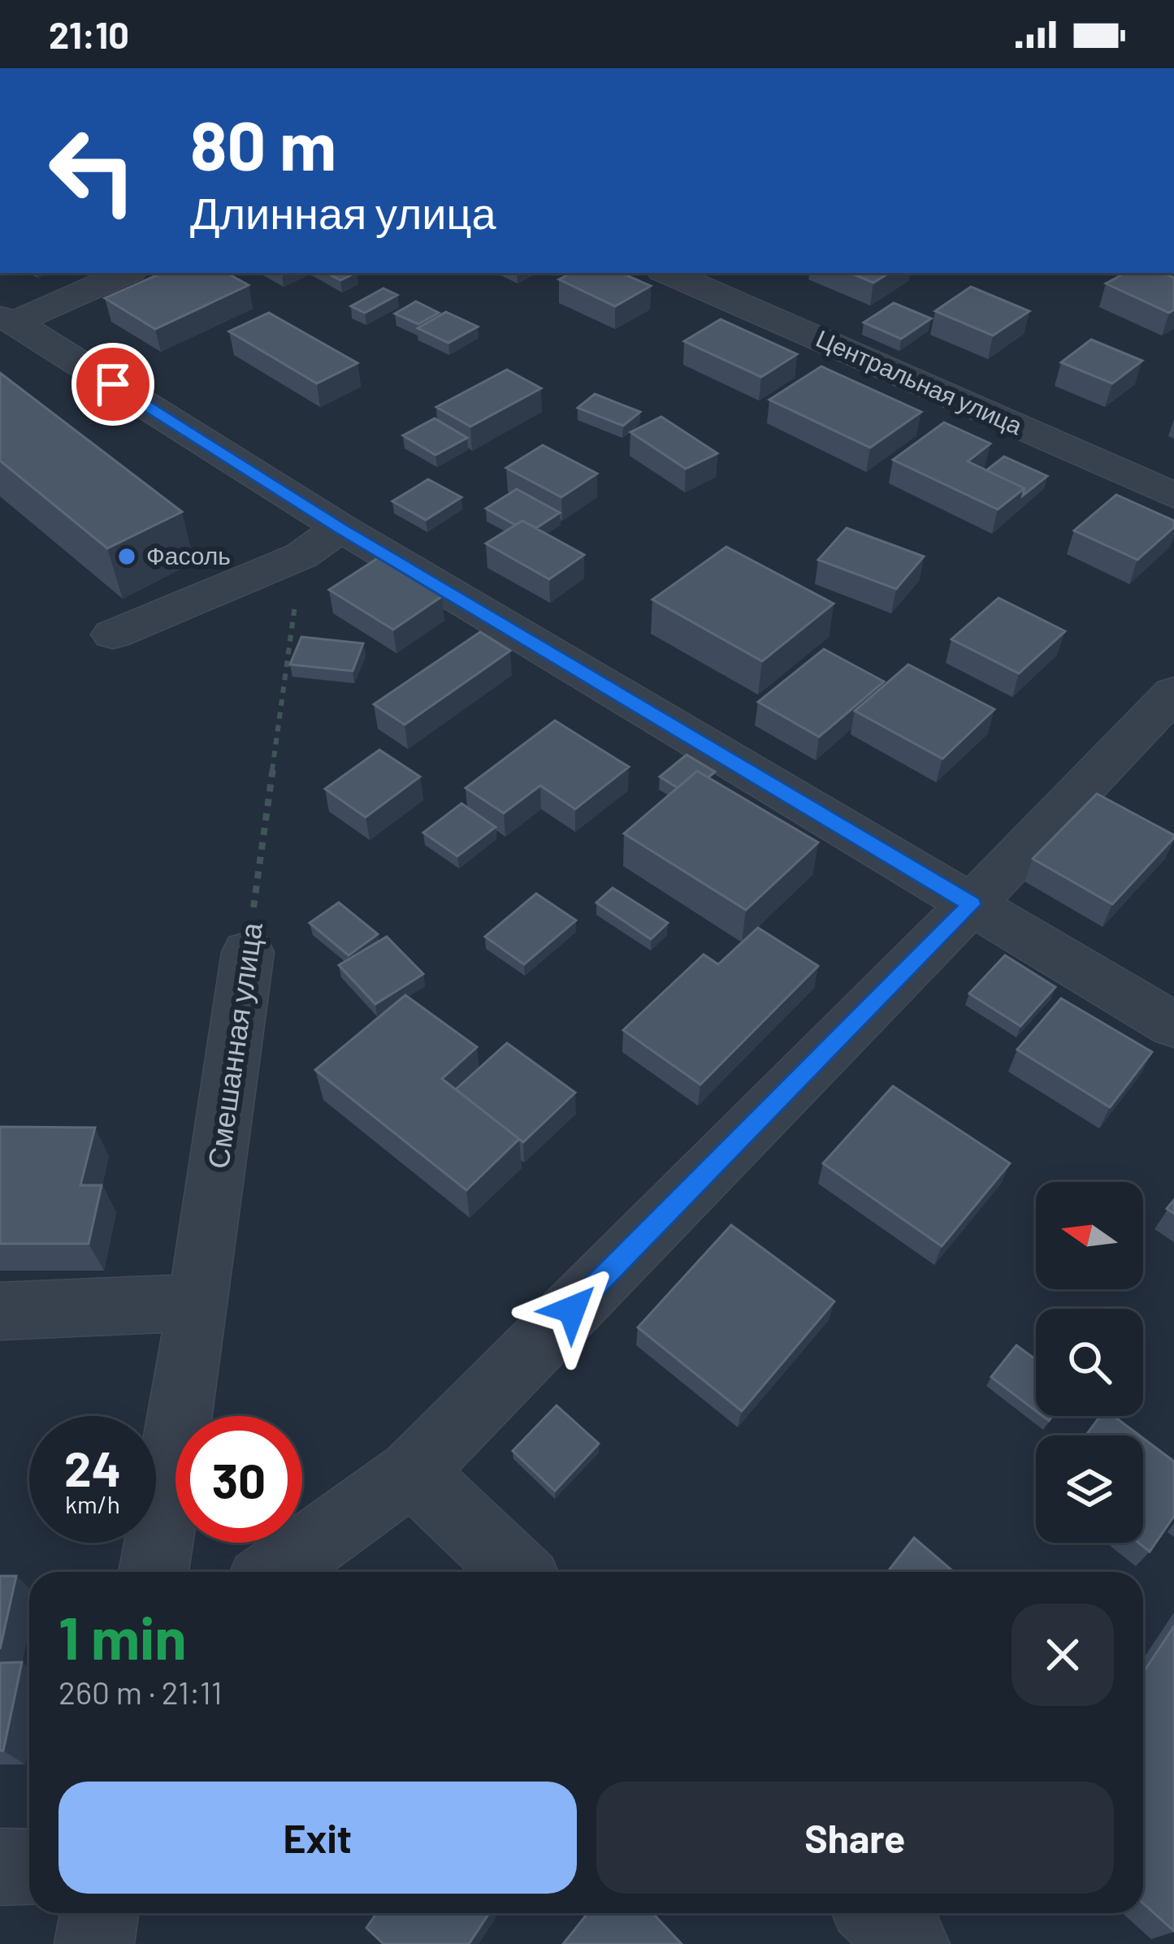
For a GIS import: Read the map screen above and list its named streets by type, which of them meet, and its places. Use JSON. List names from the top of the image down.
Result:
{
  "streets": {
    "street": ["Центральная улица", "Смешанная улица"]
  },
  "places": ["Фасоль"],
  "north": "left",
  "page": {
    "status": "21:10",
    "turn": ["80 m", "Длинная улица"],
    "speed": "24 km/h",
    "limit": "30",
    "heading": ["1 min", "260 m · 21:11"],
    "buttons": ["Exit", "Share"]
  }
}
